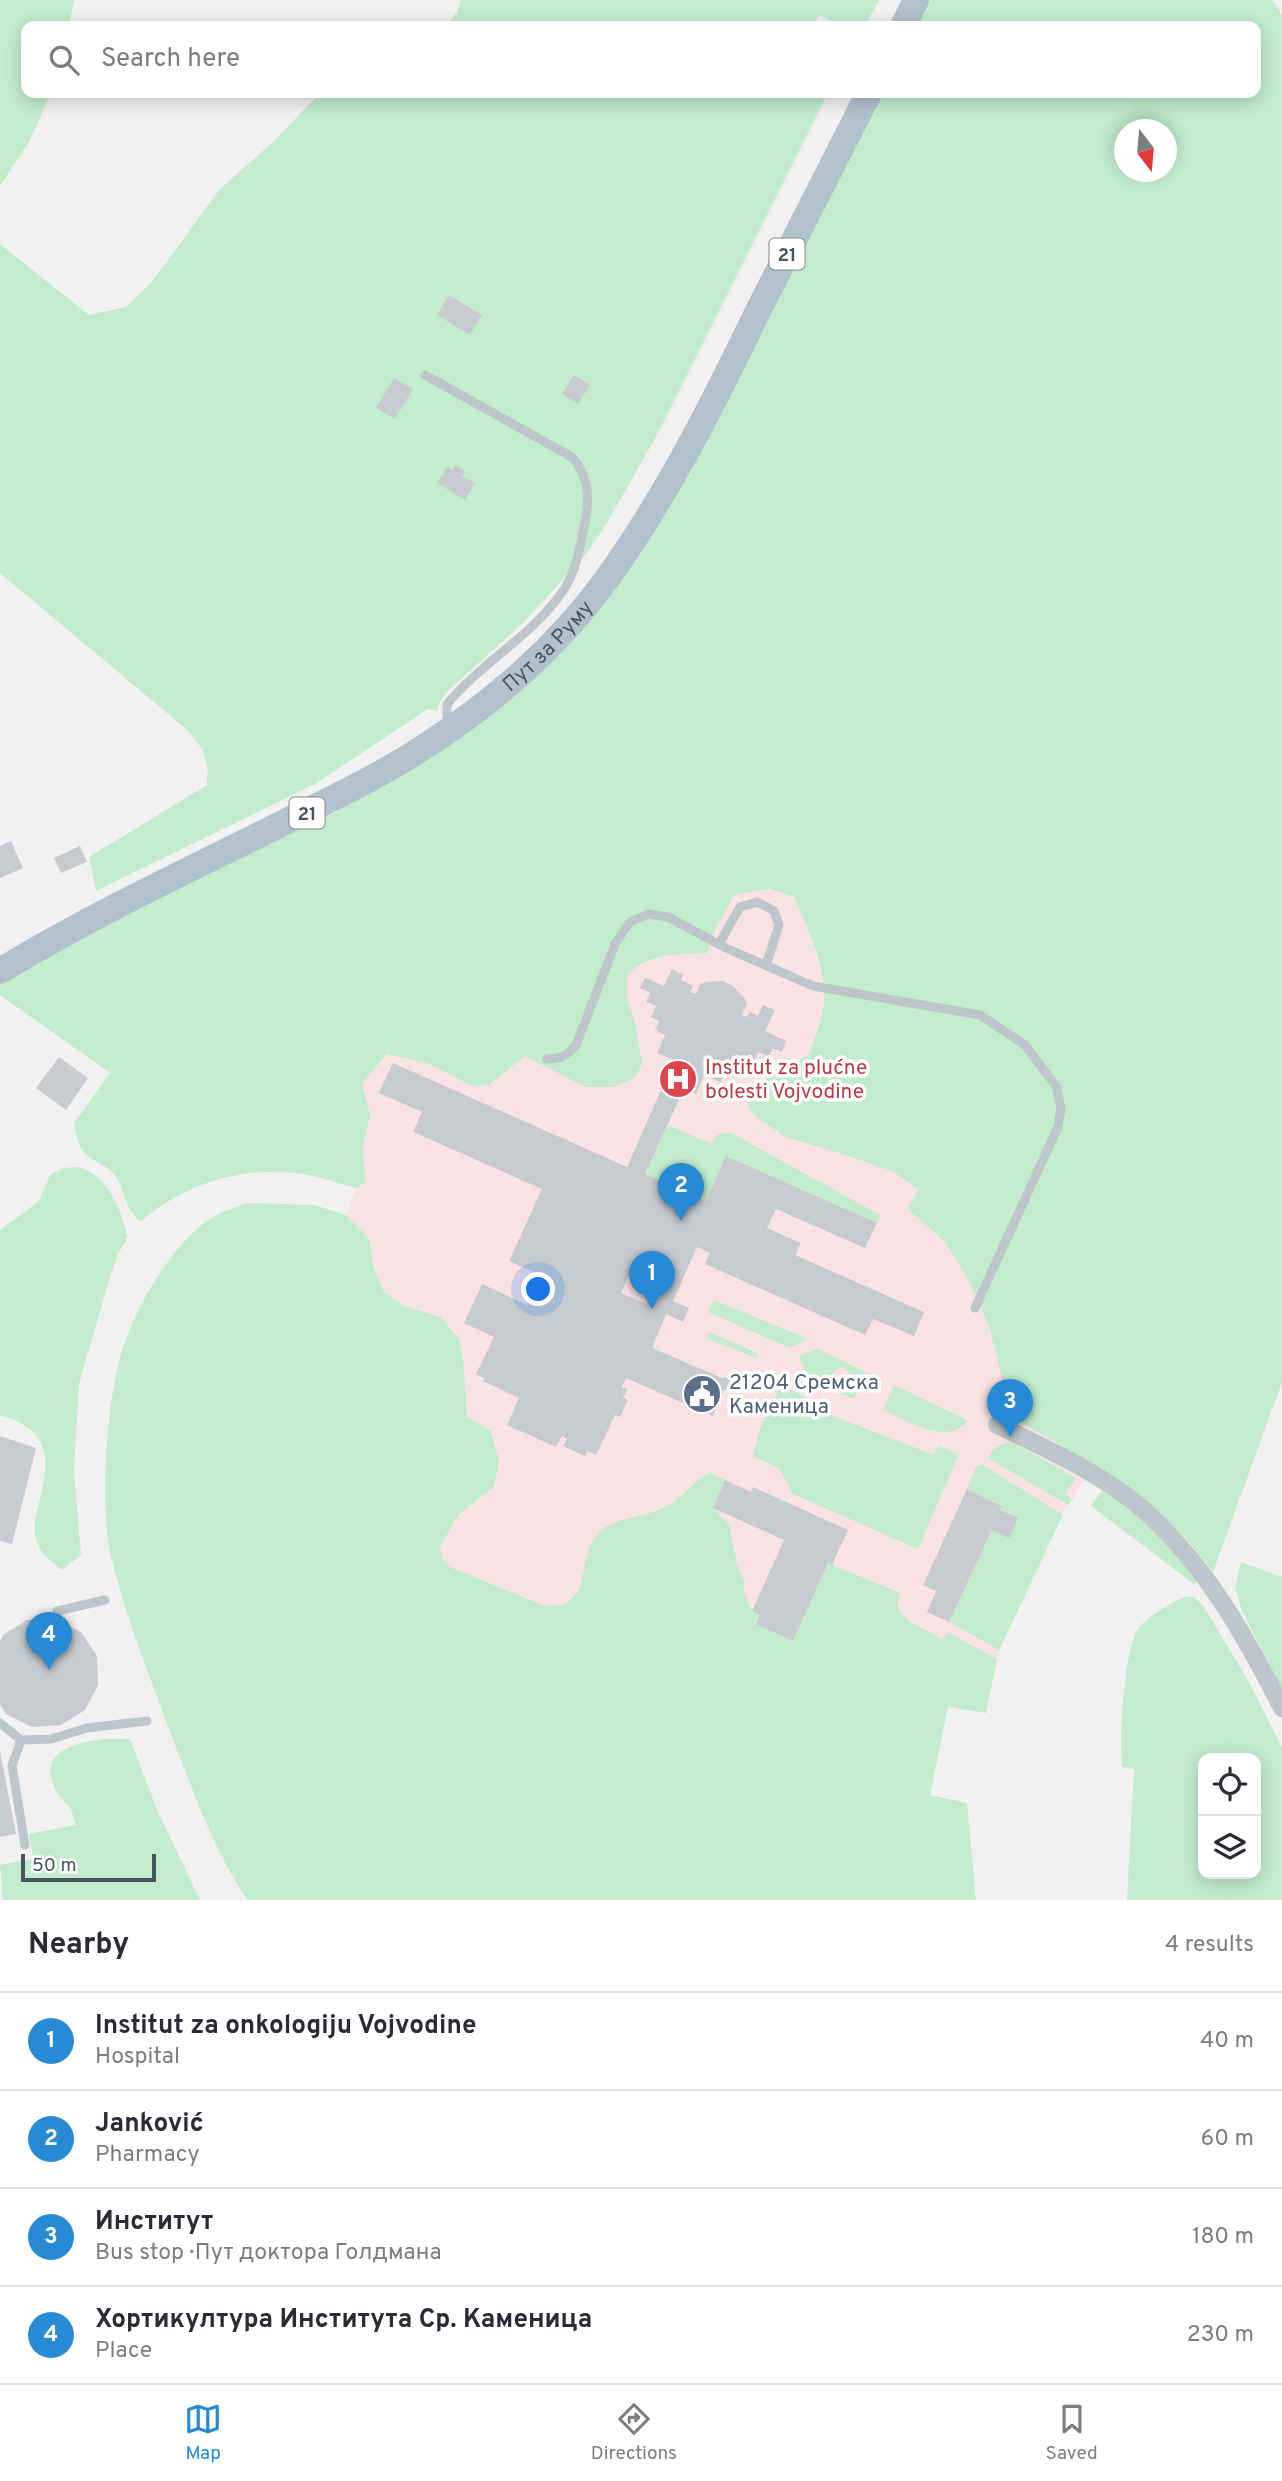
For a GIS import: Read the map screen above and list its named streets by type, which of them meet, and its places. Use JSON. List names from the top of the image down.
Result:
{
  "streets": {
    "main road": ["21", "Пут за Руму"]
  },
  "places": {
    "hospital": ["Institut za plućne bolesti Vojvodine"],
    "public building": ["21204 Сремска Каменица"]
  },
  "scale_bar": "50 m",
  "north": "bottom",
  "page": {
    "search": "Search here",
    "pins": [
      "2",
      "1",
      "3",
      "4"
    ],
    "scale": "50 m",
    "heading": ["Nearby", "4 results"],
    "list": [
      {
        "mark": "1",
        "name": "Institut za onkologiju Vojvodine",
        "note": "Hospital",
        "value": "40 m"
      },
      {
        "mark": "2",
        "name": "Janković",
        "note": "Pharmacy",
        "value": "60 m"
      },
      {
        "mark": "3",
        "name": "Институт",
        "note": "Bus stop · Пут доктора Голдмана",
        "value": "180 m"
      },
      {
        "mark": "4",
        "name": "Хортикултура Института Ср. Каменица",
        "note": "Place",
        "value": "230 m"
      }
    ],
    "nav": ["Map", "Directions", "Saved"]
  }
}
